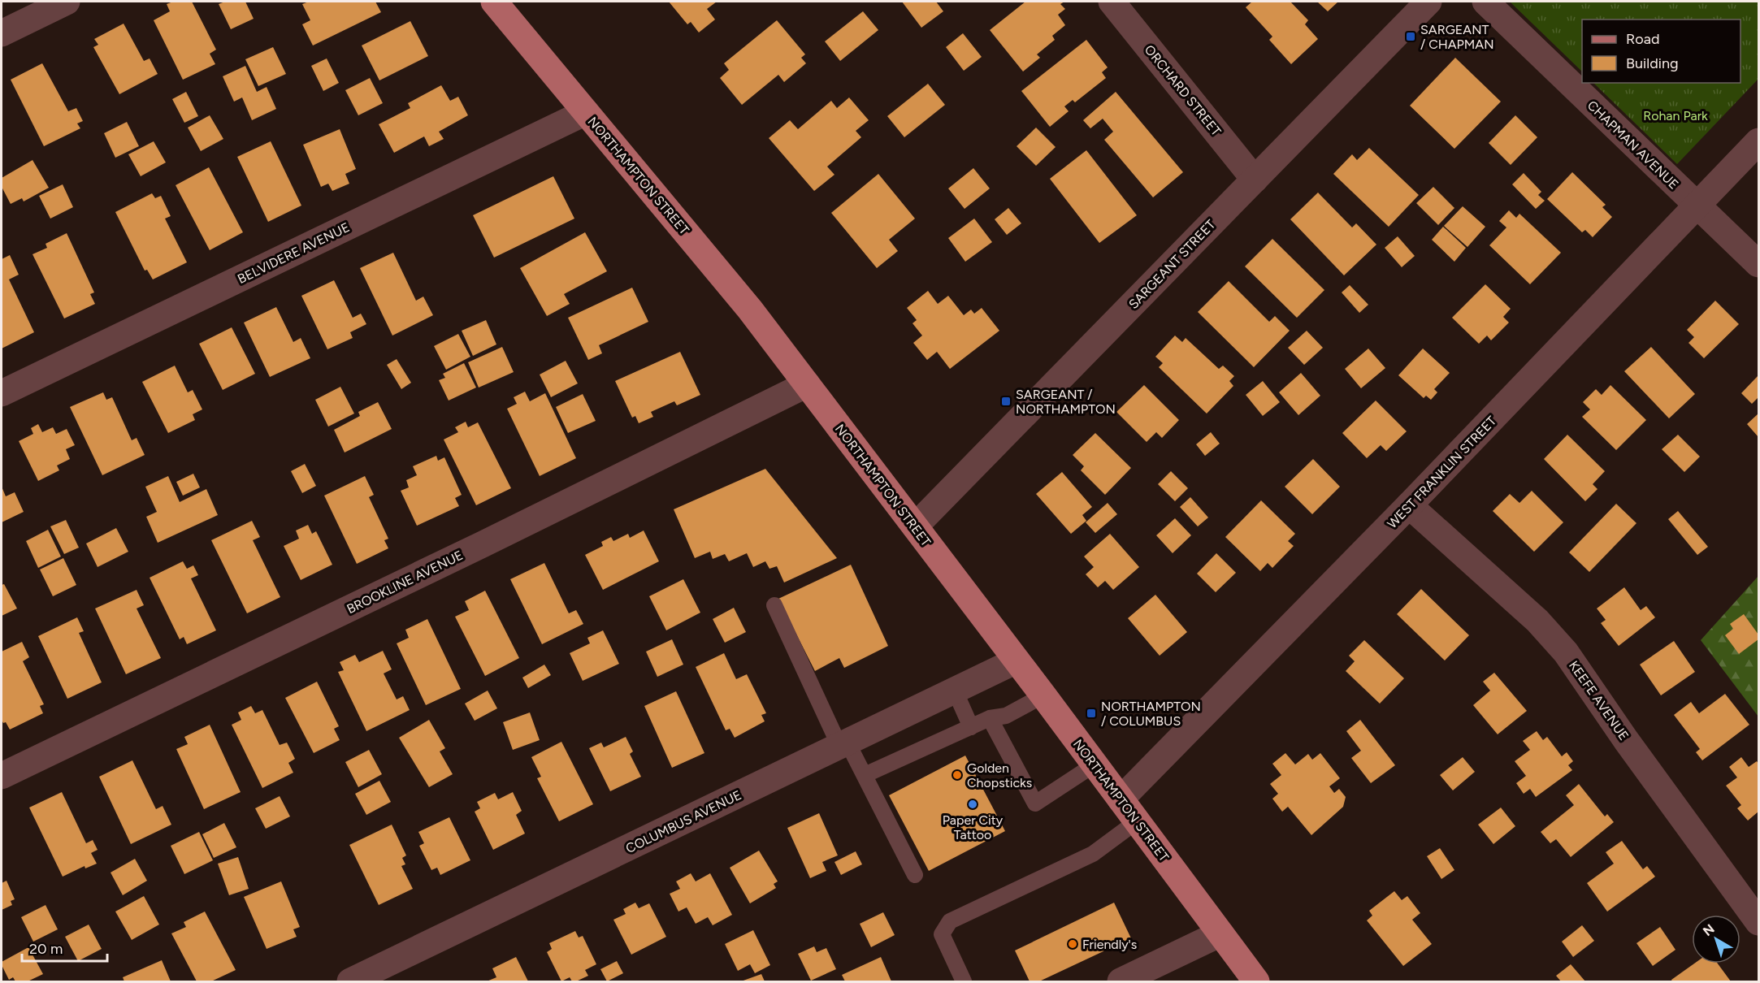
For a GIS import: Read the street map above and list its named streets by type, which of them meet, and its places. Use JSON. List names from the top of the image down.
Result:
{
  "streets": {
    "main road": ["NORTHAMPTON STREET"],
    "street": [
      "ORCHARD STREET",
      "CHAPMAN AVENUE",
      "BELVIDERE AVENUE",
      "SARGEANT STREET",
      "WEST FRANKLIN STREET",
      "BROOKLINE AVENUE",
      "KEEFE AVENUE",
      "COLUMBUS AVENUE"
    ]
  },
  "crossings": [
    ["ORCHARD STREET", "SARGEANT STREET"],
    ["CHAPMAN AVENUE", "WEST FRANKLIN STREET"],
    ["NORTHAMPTON STREET", "BELVIDERE AVENUE"],
    ["NORTHAMPTON STREET", "SARGEANT STREET"],
    ["NORTHAMPTON STREET", "WEST FRANKLIN STREET"],
    ["NORTHAMPTON STREET", "BROOKLINE AVENUE"],
    ["NORTHAMPTON STREET", "COLUMBUS AVENUE"],
    ["WEST FRANKLIN STREET", "KEEFE AVENUE"]
  ],
  "parks": ["Rohan Park"],
  "places": {
    "transit": ["SARGEANT / CHAPMAN", "SARGEANT / NORTHAMPTON", "NORTHAMPTON / COLUMBUS"],
    "other": ["Golden Chopsticks", "Paper City Tattoo", "Friendly's"]
  },
  "legend": ["Road", "Building"],
  "scale_bar": "20 m",
  "north": "top left"
}
